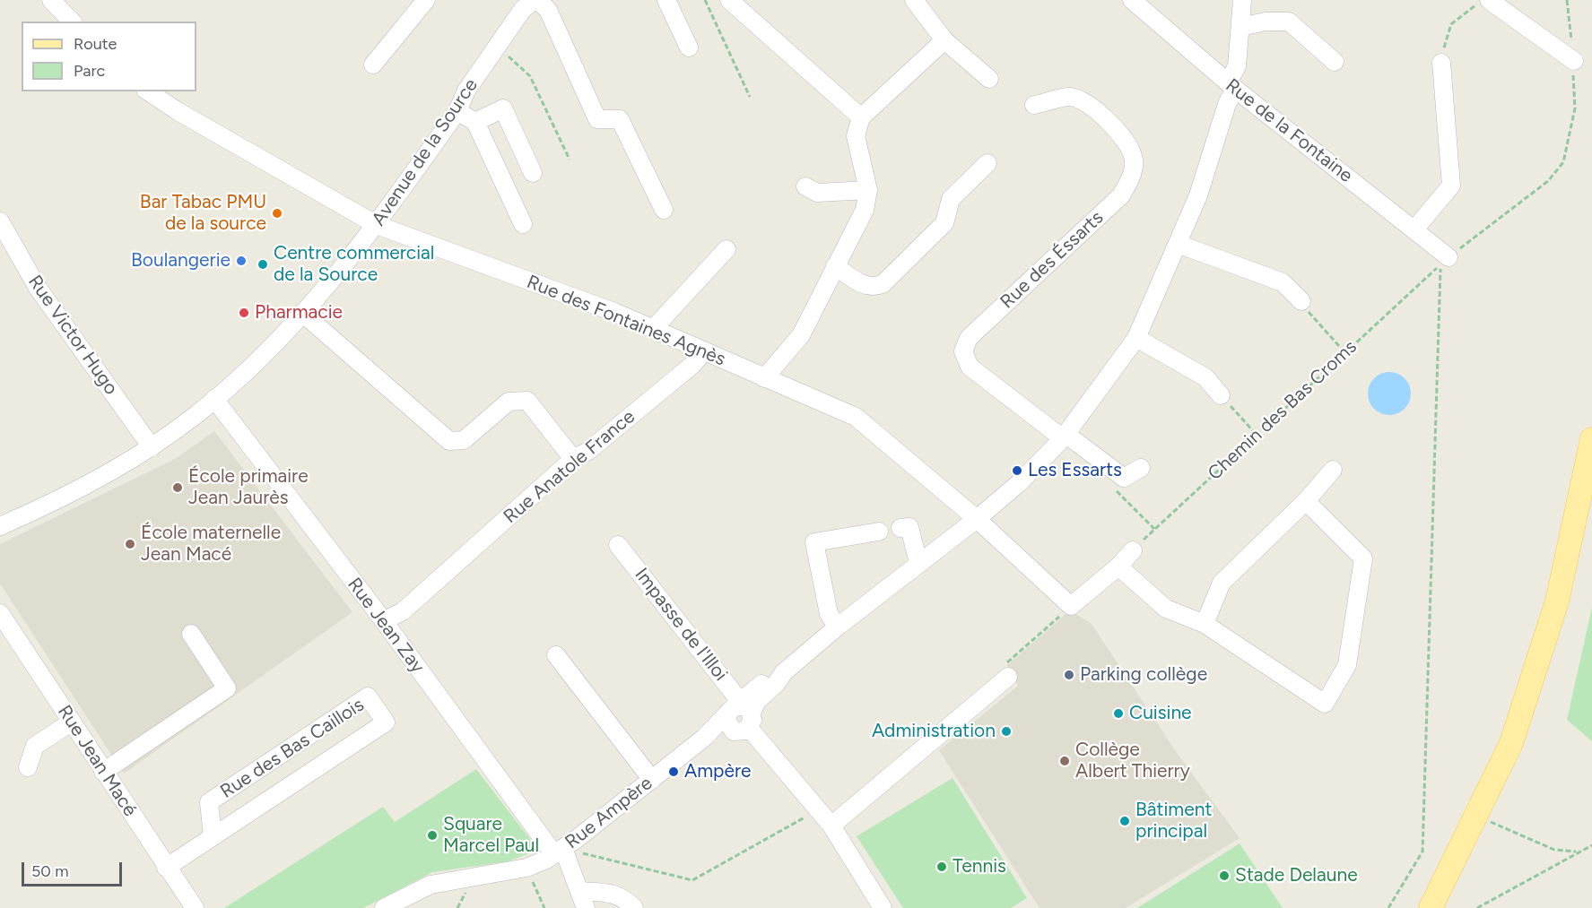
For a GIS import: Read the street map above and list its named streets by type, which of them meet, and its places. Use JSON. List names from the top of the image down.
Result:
{
  "streets": {
    "street": [
      "Rue de la Fontaine",
      "Avenue de la Source",
      "Rue des Éssarts",
      "Rue des Fontaines Agnès",
      "Rue Victor Hugo",
      "Rue Anatole France",
      "Impasse de l'Illoi",
      "Rue Jean Zay",
      "Rue des Bas Caillois",
      "Rue Jean Macé",
      "Rue Ampère"
    ],
    "path": ["Chemin des Bas Croms"]
  },
  "crossings": [
    ["Rue de la Fontaine", "Chemin des Bas Croms"],
    ["Rue de la Fontaine", "Rue Ampère"],
    ["Avenue de la Source", "Rue des Fontaines Agnès"],
    ["Avenue de la Source", "Rue Victor Hugo"],
    ["Avenue de la Source", "Rue Jean Zay"],
    ["Rue des Éssarts", "Rue Ampère"],
    ["Rue des Fontaines Agnès", "Rue Anatole France"],
    ["Rue des Fontaines Agnès", "Rue Ampère"],
    ["Rue Anatole France", "Rue Jean Zay"],
    ["Impasse de l'Illoi", "Rue Ampère"],
    ["Rue Jean Zay", "Rue Ampère"],
    ["Rue des Bas Caillois", "Rue Jean Macé"]
  ],
  "places": [
    "Bar Tabac PMU de la source",
    "Boulangerie",
    "Centre commercial de la Source",
    "Pharmacie",
    "Les Essarts",
    "École primaire Jean Jaurès",
    "École maternelle Jean Macé",
    "Parking collège",
    "Cuisine",
    "Administration",
    "Collège Albert Thierry",
    "Ampère",
    "Bâtiment principal",
    "Square Marcel Paul",
    "Tennis",
    "Stade Delaune"
  ],
  "legend": ["Route", "Parc"],
  "scale_bar": "50 m"
}
